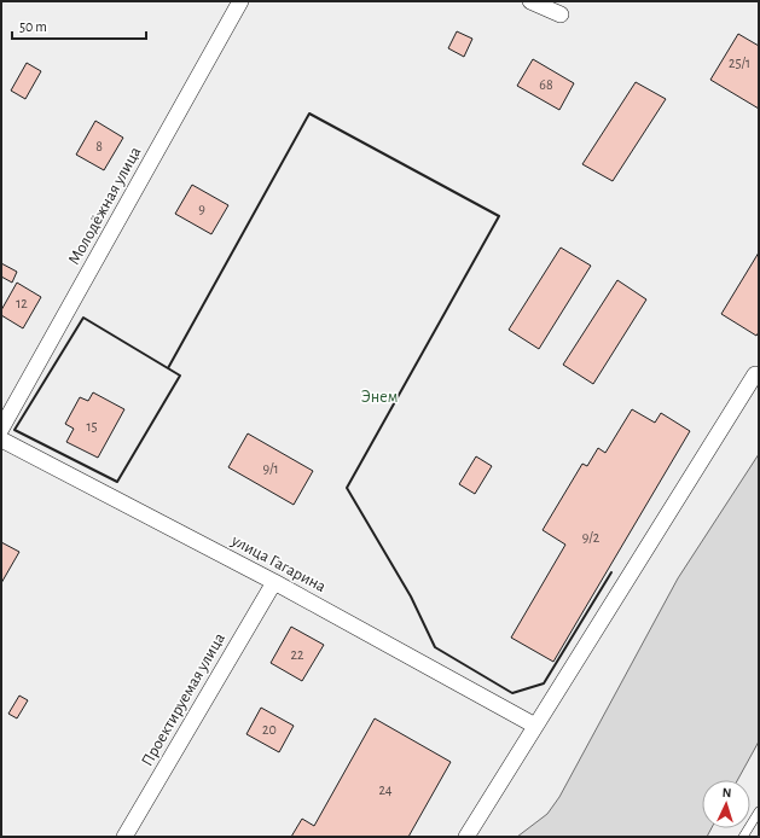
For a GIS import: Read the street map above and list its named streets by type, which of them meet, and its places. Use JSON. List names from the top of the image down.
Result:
{
  "streets": {
    "street": ["Молодёжная улица", "улица Гагарина", "Проектируемая улица"]
  },
  "crossings": [
    ["улица Гагарина", "Проектируемая улица"]
  ],
  "parks": ["Энем"],
  "house_numbers": [
    "25/1",
    "68",
    "8",
    "9",
    "12",
    "15",
    "9/1",
    "9/2",
    "22",
    "20",
    "24"
  ],
  "scale_bar": "50 m",
  "north": "top"
}
